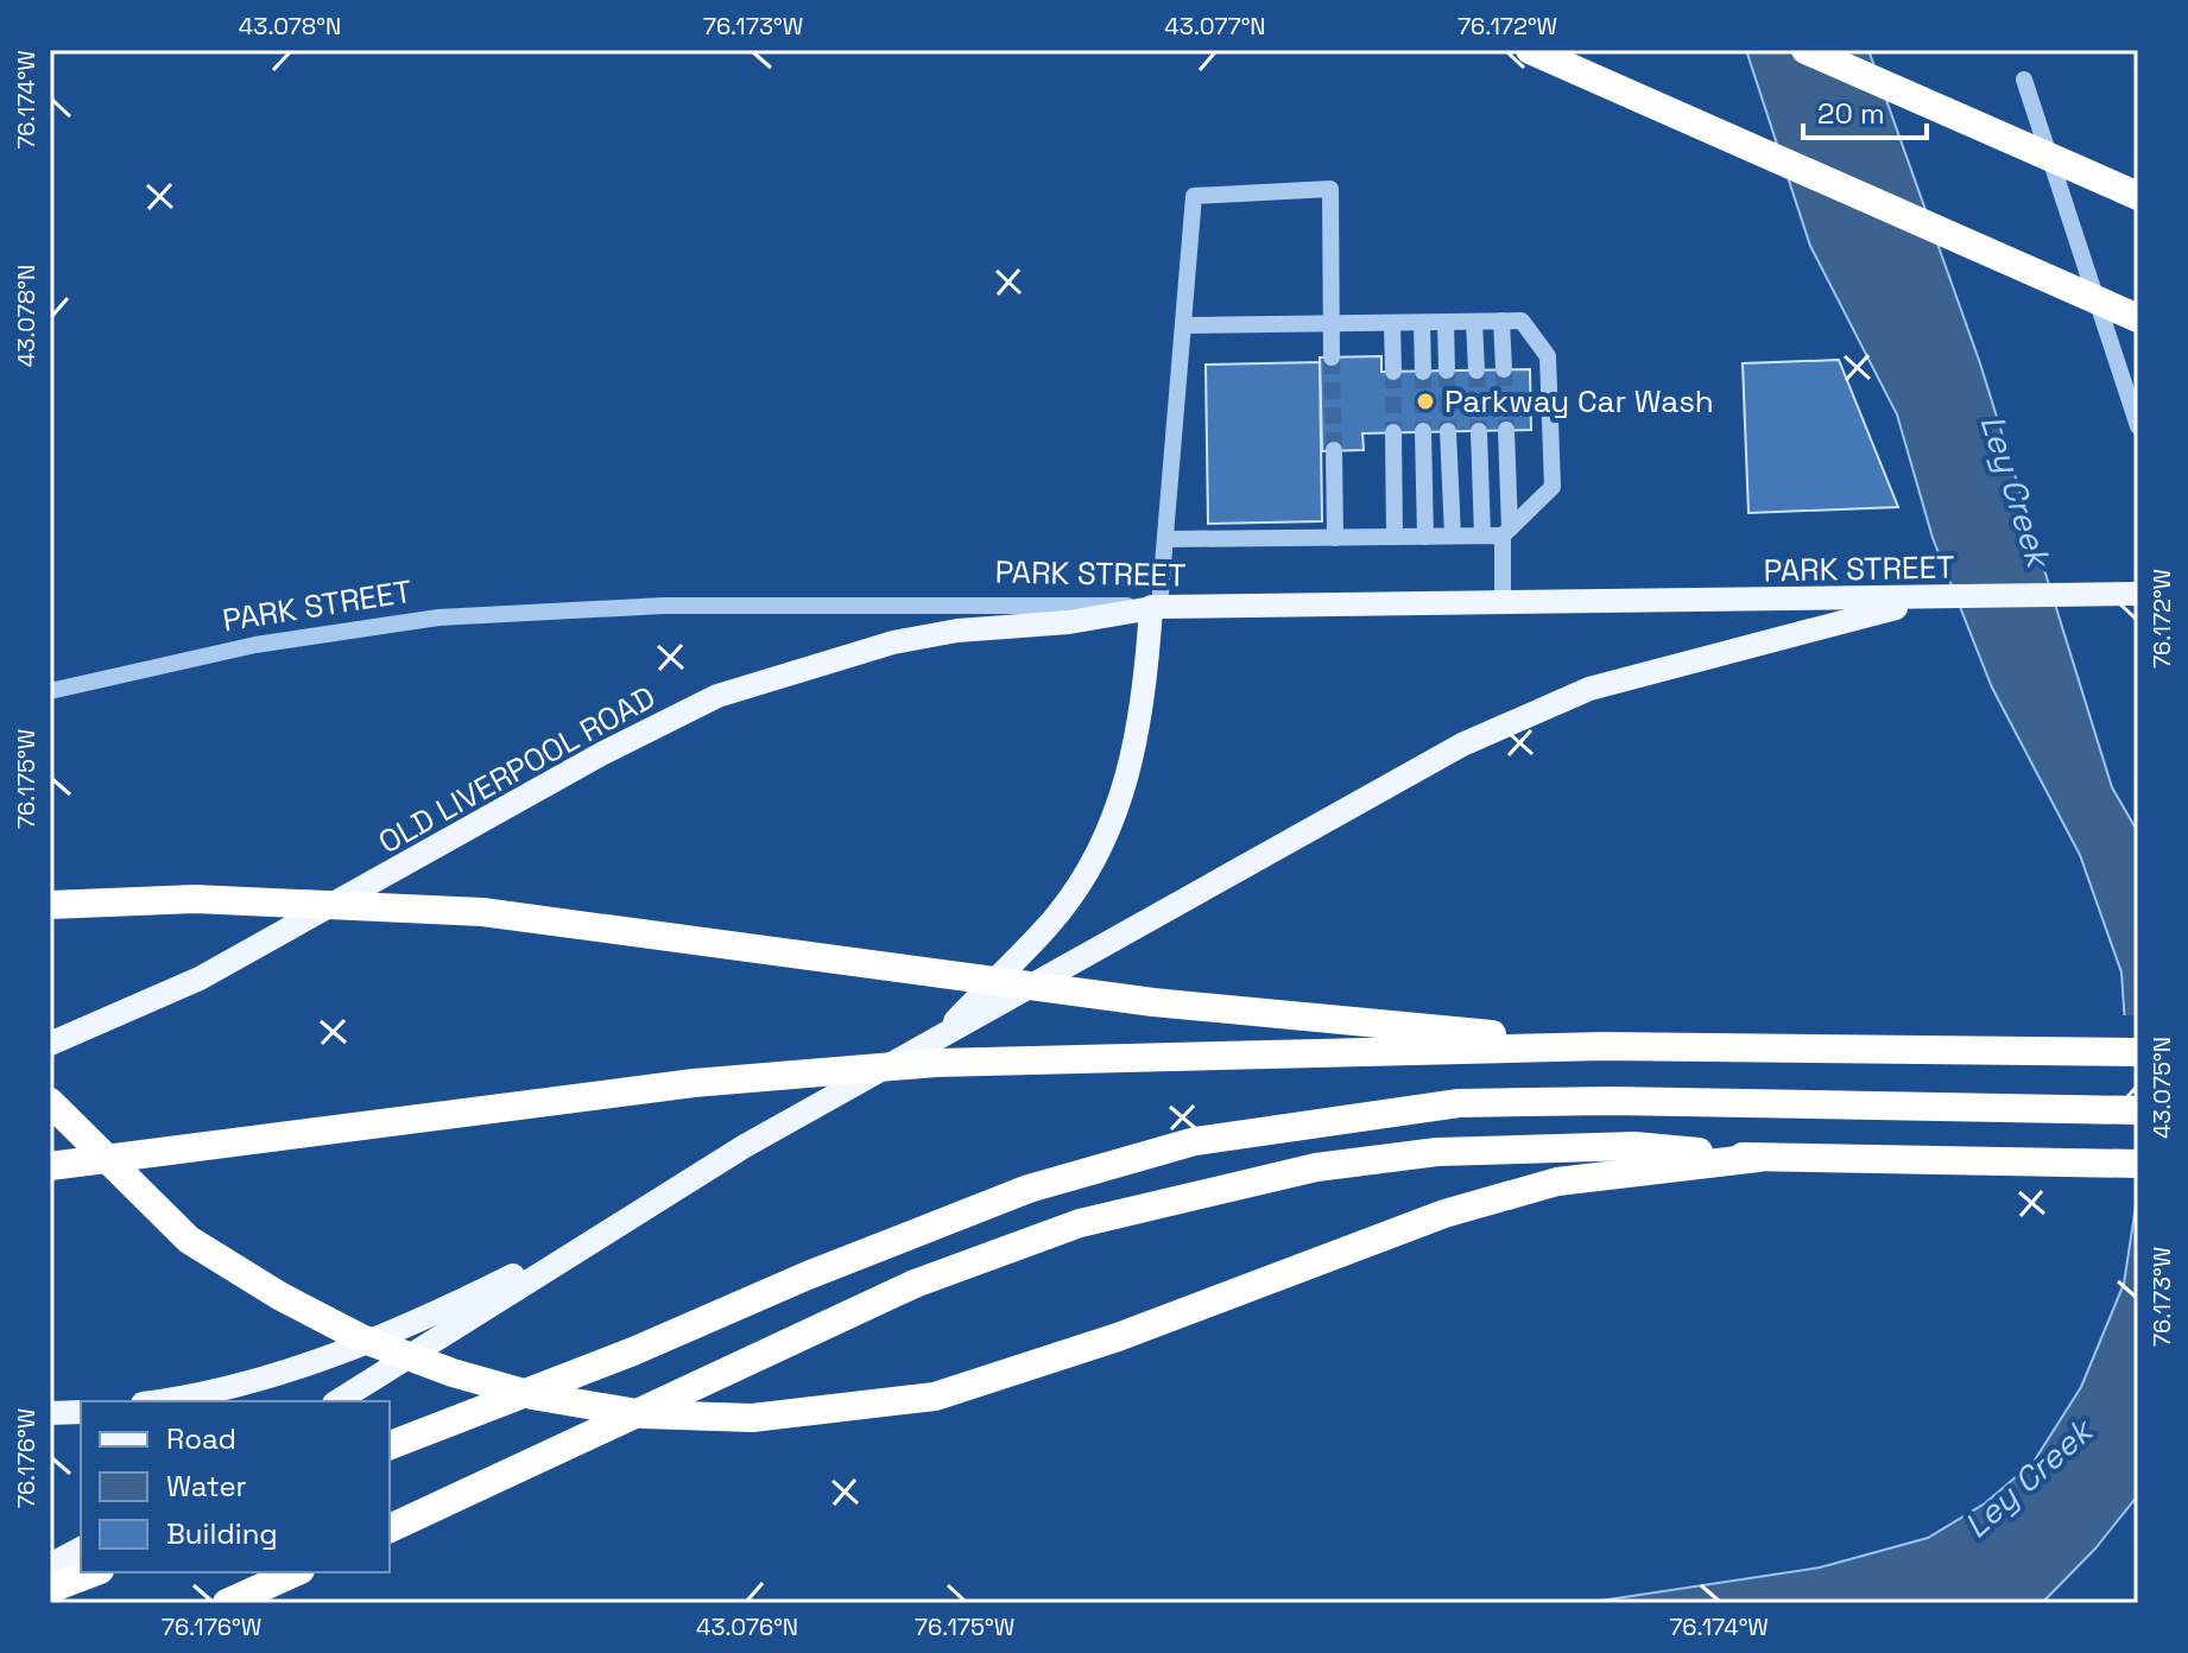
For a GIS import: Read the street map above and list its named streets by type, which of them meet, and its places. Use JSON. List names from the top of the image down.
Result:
{
  "streets": {
    "main road": ["PARK STREET", "OLD LIVERPOOL ROAD"]
  },
  "crossings": [
    ["PARK STREET", "OLD LIVERPOOL ROAD"]
  ],
  "water": ["Ley Creek"],
  "places": ["Parkway Car Wash"],
  "legend": ["Road", "Water", "Building"],
  "scale_bar": "20 m",
  "coordinates": [
    "43.078°N",
    "76.173°W",
    "43.077°N",
    "76.172°W",
    "76.174°W",
    "76.175°W",
    "43.075°N",
    "76.176°W",
    "43.076°N"
  ]
}
